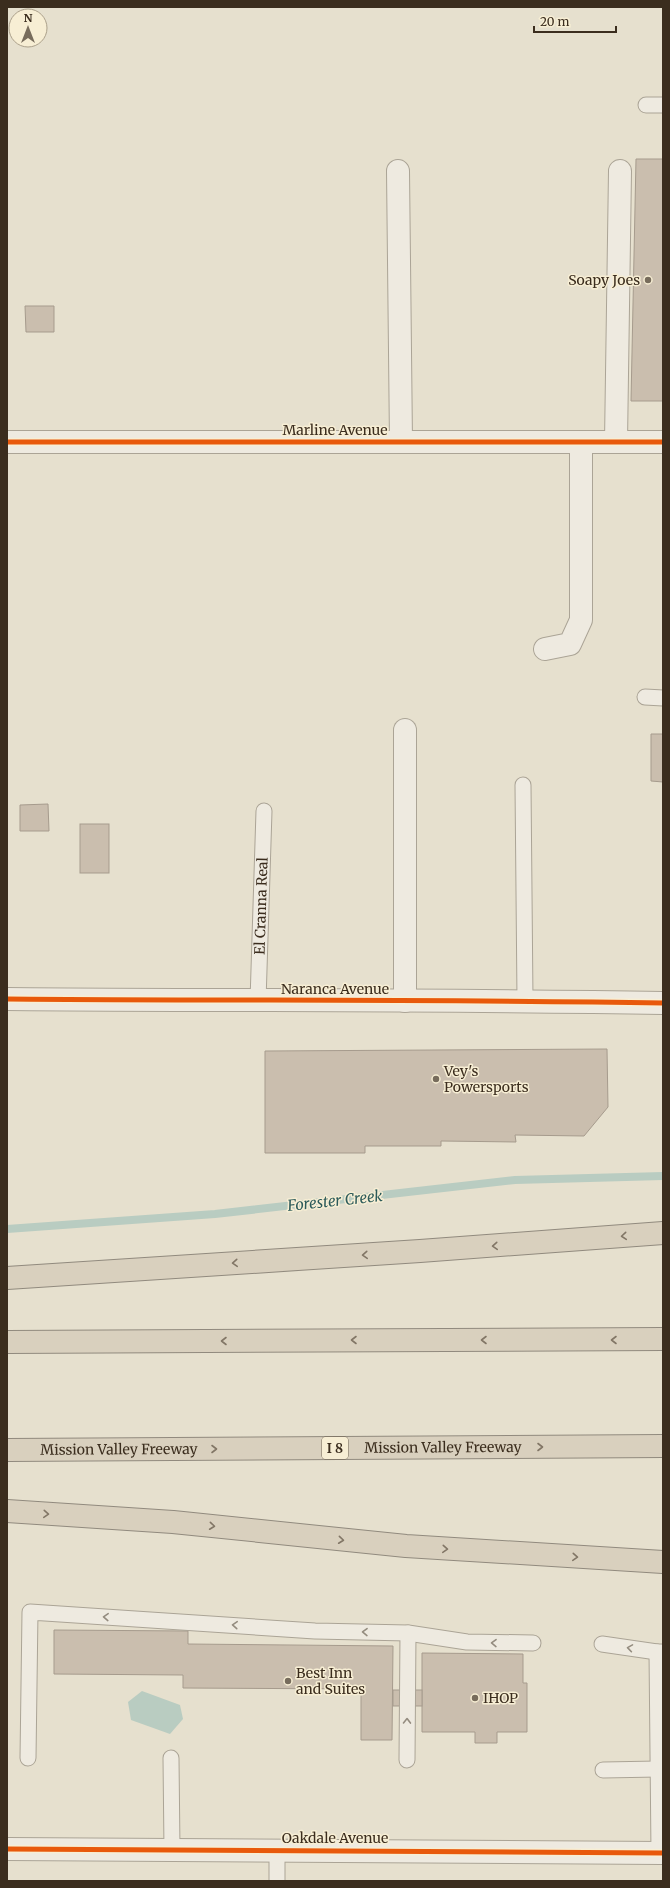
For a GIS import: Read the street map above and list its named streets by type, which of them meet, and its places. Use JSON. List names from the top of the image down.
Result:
{
  "streets": {
    "highway": ["Mission Valley Freeway", "I 8"],
    "street": ["Marline Avenue", "Naranca Avenue", "Oakdale Avenue"],
    "lane": ["El Cranna Real"]
  },
  "crossings": [
    ["El Cranna Real", "Naranca Avenue"]
  ],
  "water": ["Forester Creek"],
  "places": [
    "Soapy Joes",
    "Vey's Powersports",
    "Best Inn and Suites",
    "IHOP"
  ],
  "scale_bar": "20 m",
  "north": "top"
}
